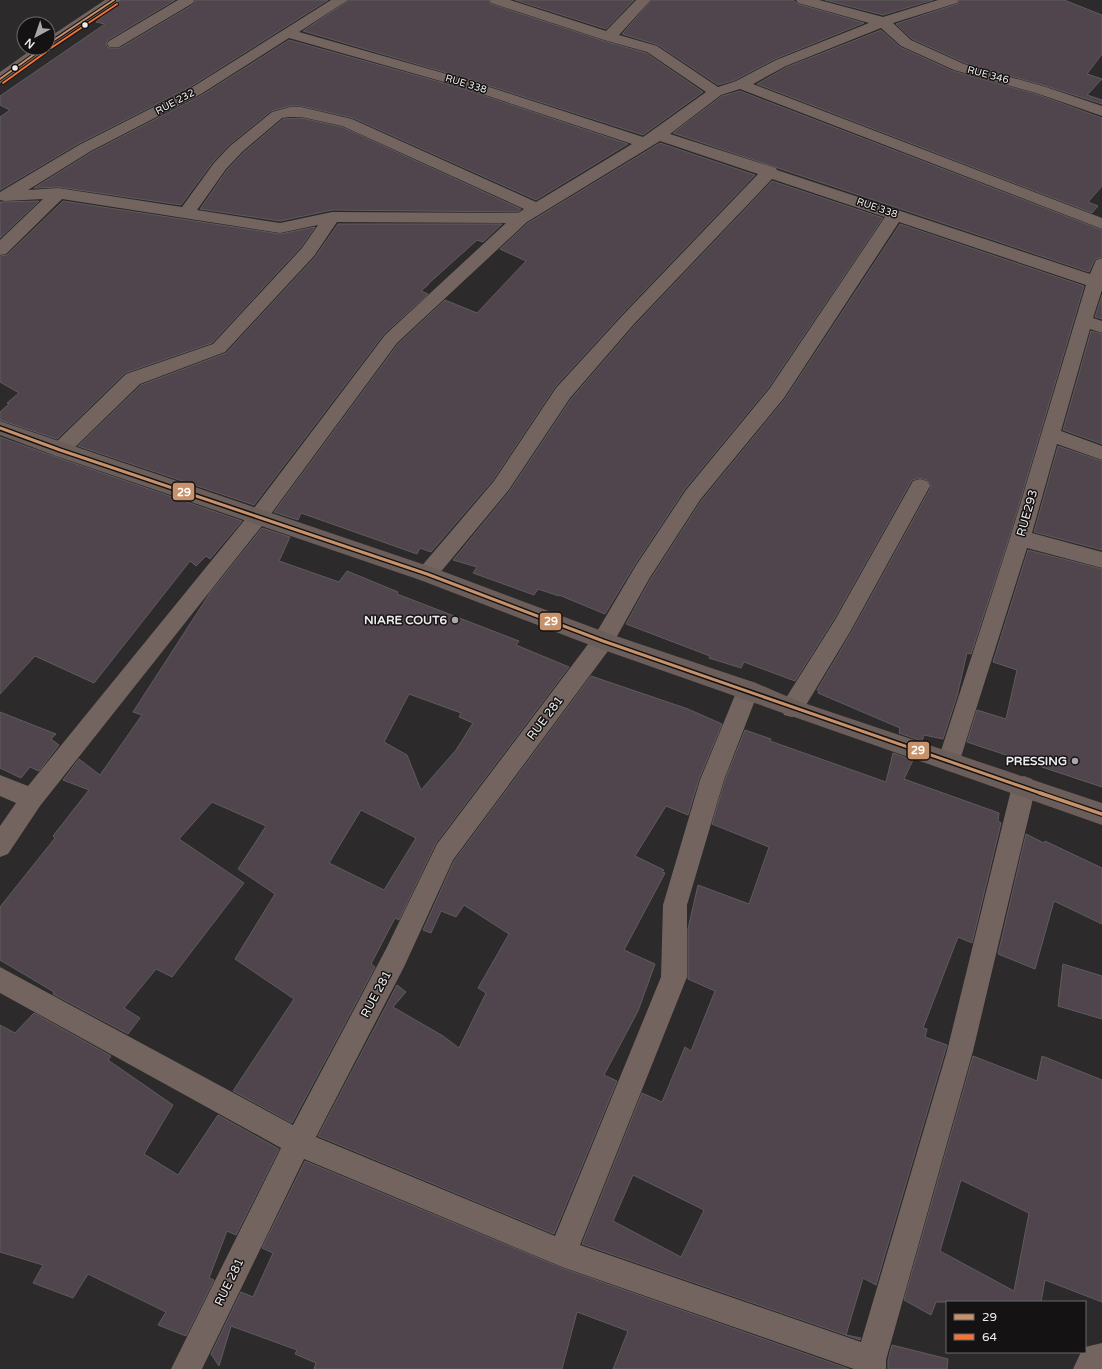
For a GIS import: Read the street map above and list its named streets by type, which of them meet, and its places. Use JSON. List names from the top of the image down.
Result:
{
  "streets": {
    "street": [
      "RUE 346",
      "RUE 338",
      "RUE 232",
      "RUE293",
      "RUE 281"
    ]
  },
  "crossings": [
    ["RUE 338", "RUE 232"],
    ["RUE 338", "RUE293"],
    ["RUE 338", "RUE 281"]
  ],
  "places": ["NIARE COUT6", "PRESSING"],
  "lines": ["transit line 29", "transit line 64"],
  "legend": ["29", "64"],
  "north": "bottom left"
}
